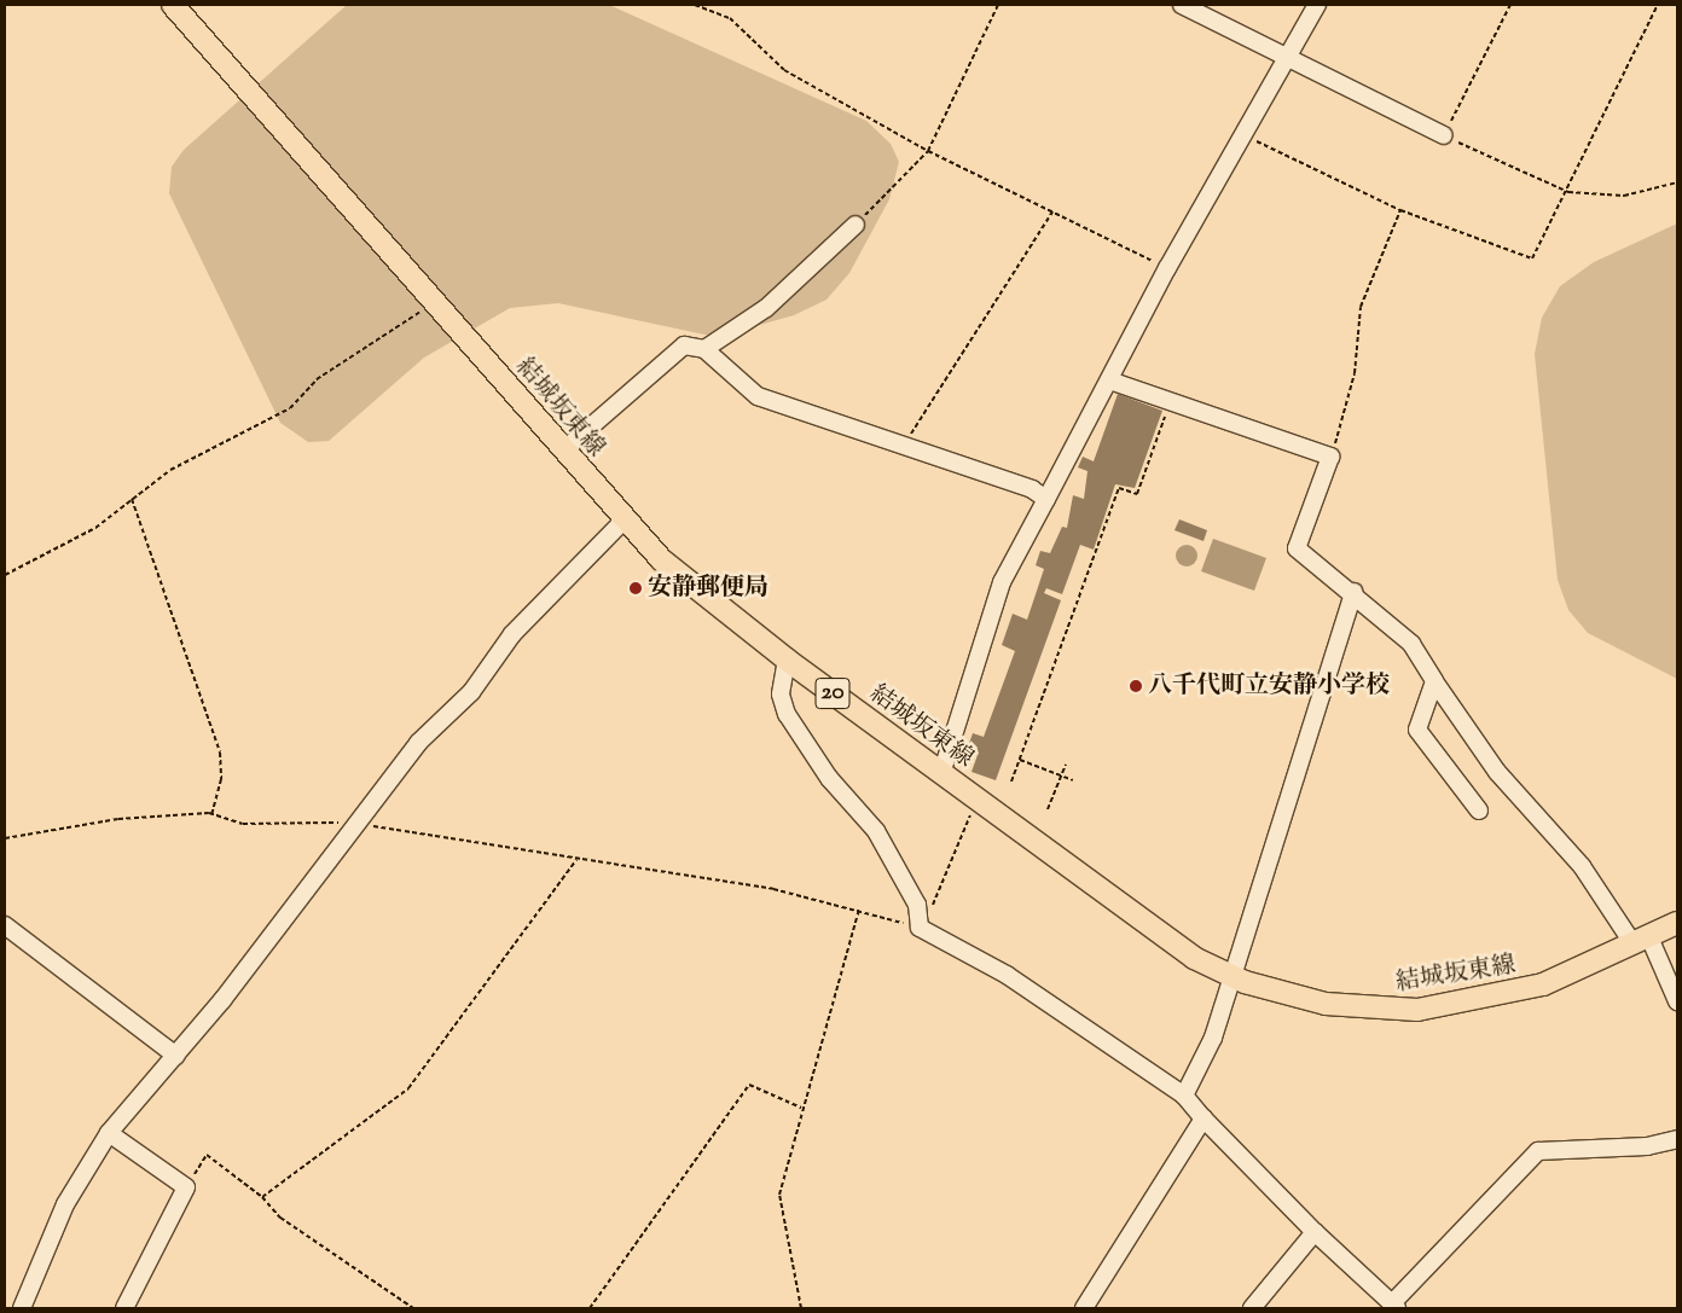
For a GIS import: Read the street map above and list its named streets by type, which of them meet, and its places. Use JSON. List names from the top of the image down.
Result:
{
  "streets": {
    "main road": ["結城坂東線", "20"]
  },
  "places": ["安静郵便局", "八千代町立安静小学校"]
}
